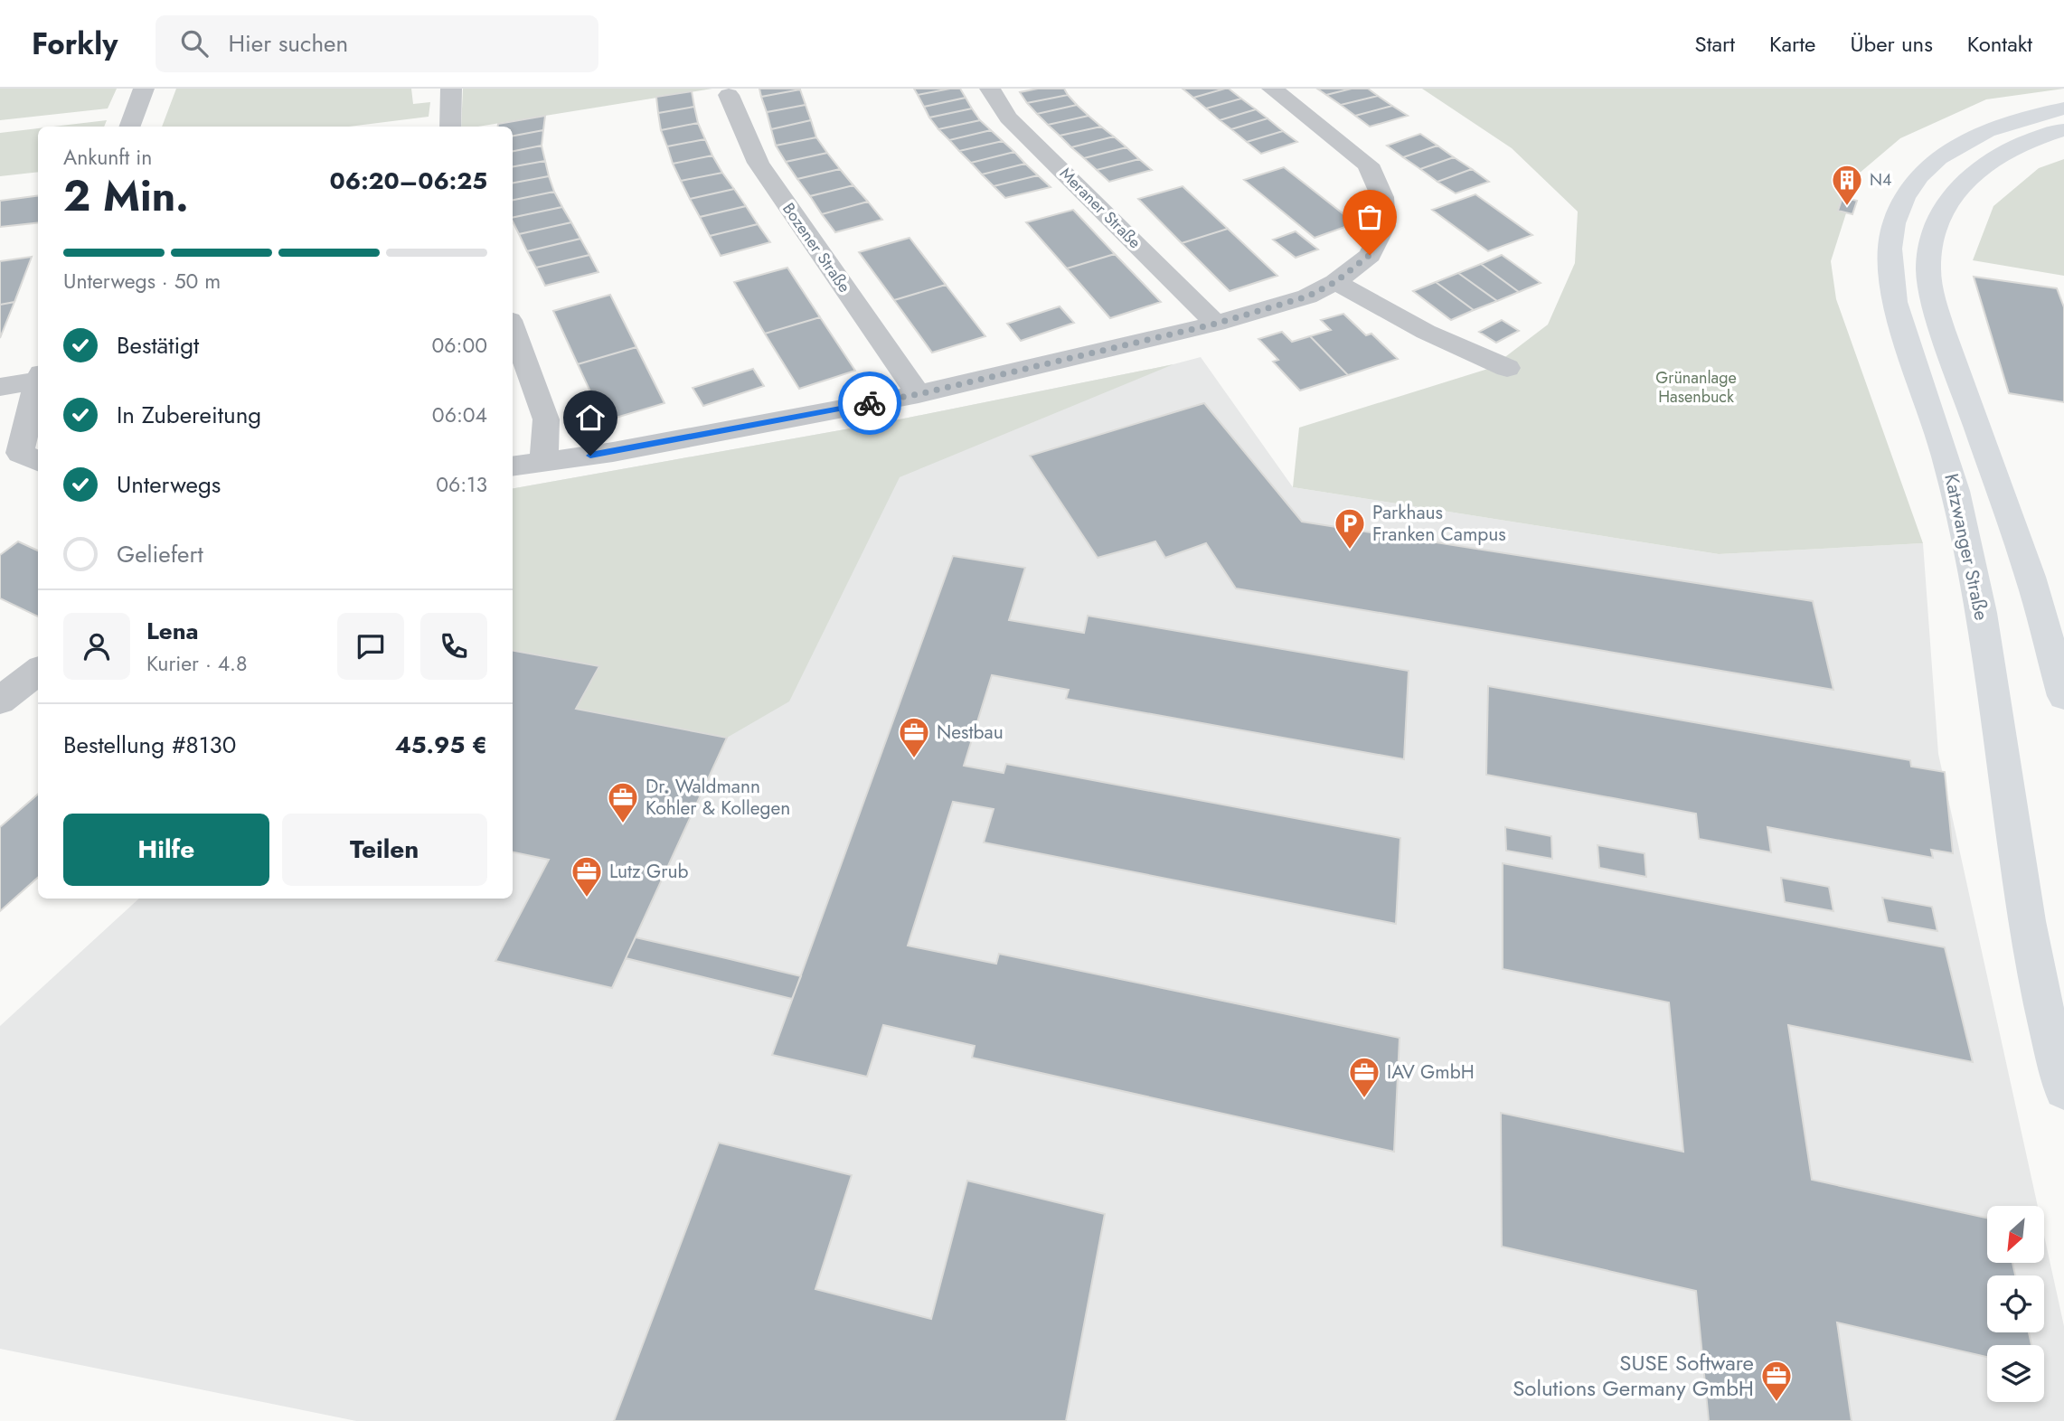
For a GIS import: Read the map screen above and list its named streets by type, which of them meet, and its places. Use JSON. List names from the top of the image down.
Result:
{
  "streets": {
    "main road": ["Katzwanger Straße"],
    "street": ["Meraner Straße", "Bozener Straße"]
  },
  "parks": ["Grünanlage Hasenbuck"],
  "places": {
    "building": ["N4"],
    "parking": ["Parkhaus Franken Campus"],
    "office": [
      "Nestbau",
      "Dr. Waldmann Kohler & Kollegen",
      "Lutz Grub",
      "IAV GmbH",
      "SUSE Software Solutions Germany GmbH"
    ]
  },
  "north": "bottom left",
  "page": {
    "header": "Forkly",
    "search": "Hier suchen",
    "nav": [
      "Start",
      "Karte",
      "Über uns",
      "Kontakt"
    ],
    "heading": ["2 Min.", "Ankunft in", "06:20–06:25"],
    "panel": [
      "Lena",
      "Kurier · 4.8",
      "Bestellung #8130",
      "45.95 €"
    ],
    "bar": "Unterwegs · 50 m",
    "list": [
      ["Bestätigt", "06:00"],
      ["In Zubereitung", "06:04"],
      ["Unterwegs", "06:13"],
      "Geliefert"
    ],
    "buttons": ["Hilfe", "Teilen"]
  }
}
